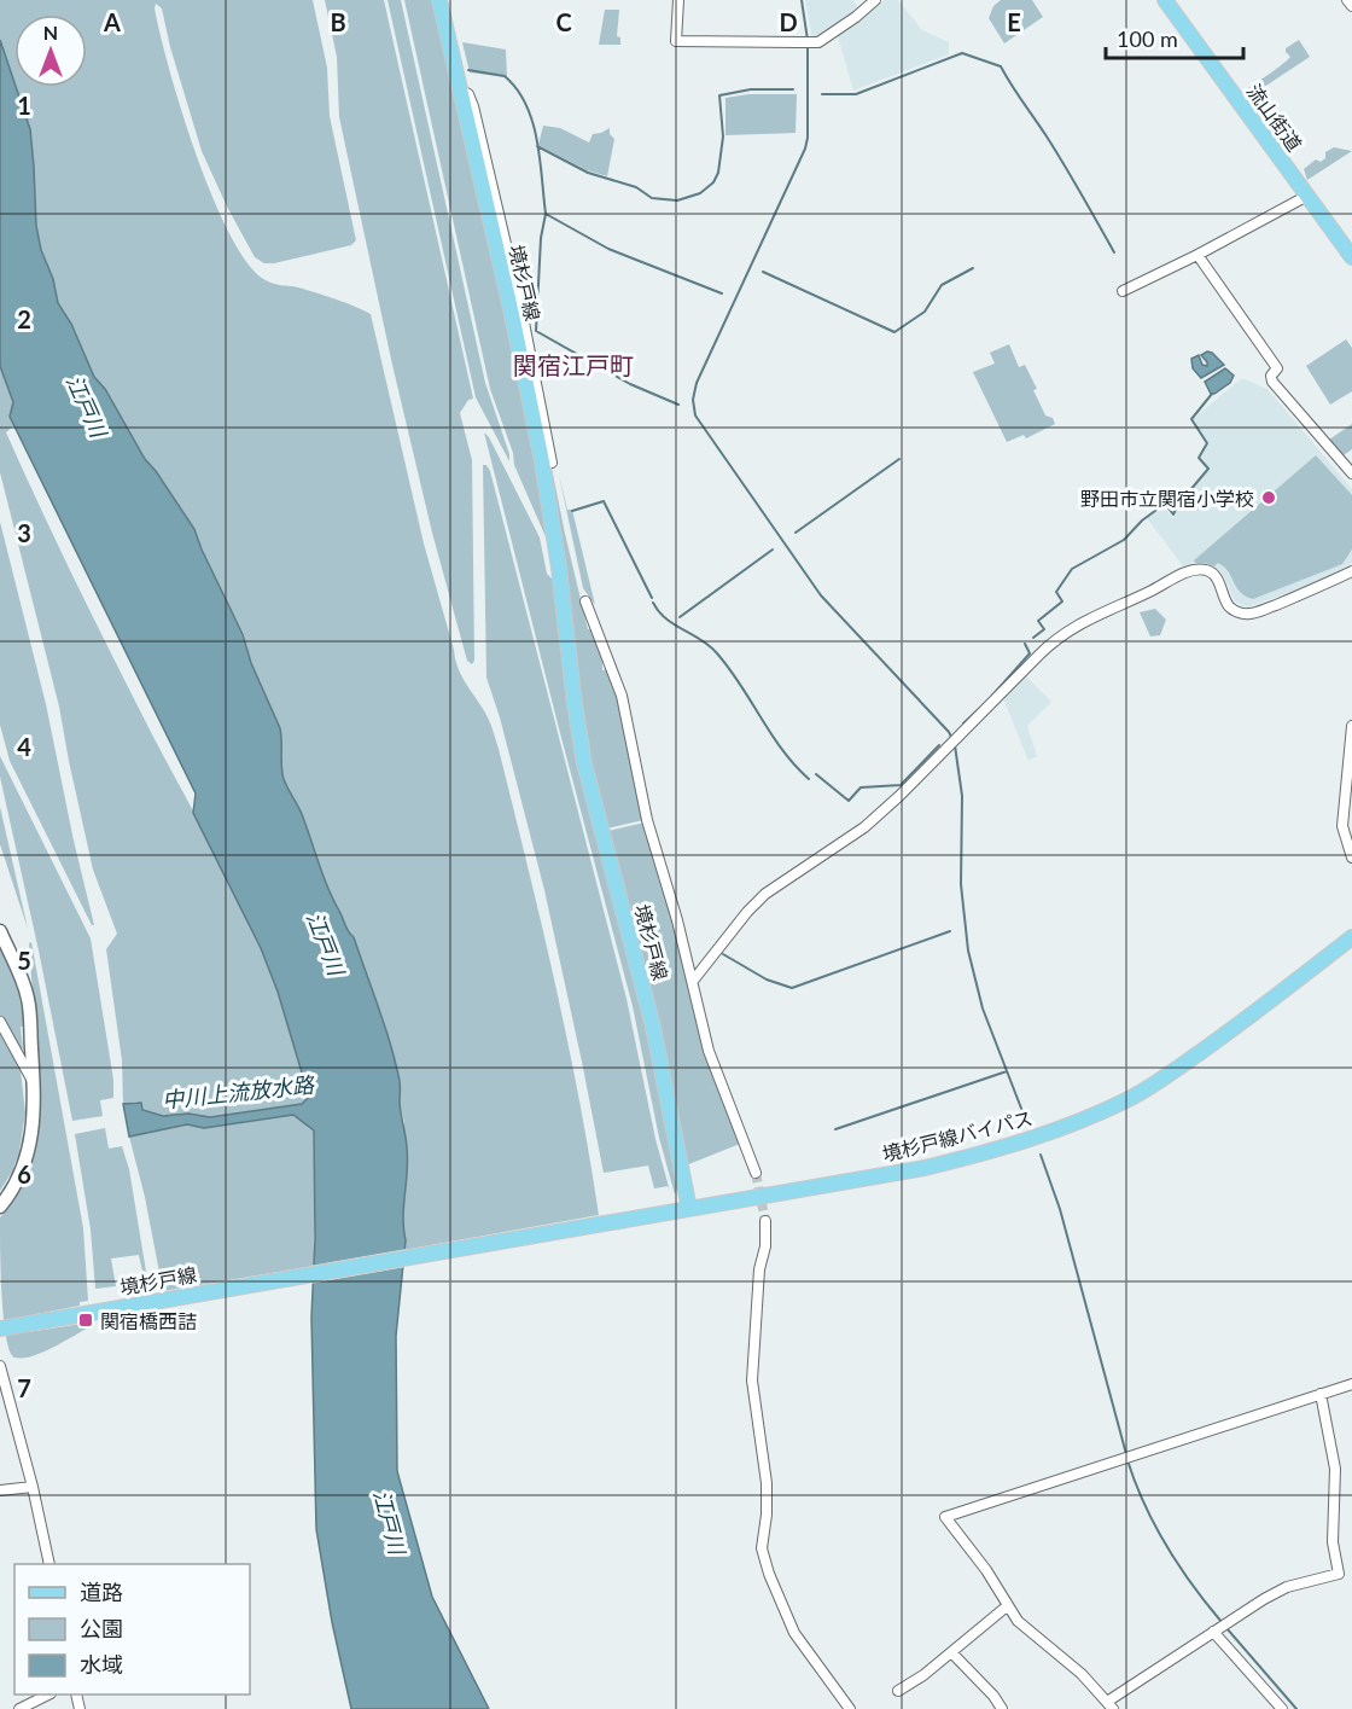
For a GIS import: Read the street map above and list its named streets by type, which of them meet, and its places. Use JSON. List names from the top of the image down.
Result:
{
  "streets": {
    "main road": ["流山街道", "境杉戸線", "境杉戸線バイパス"]
  },
  "crossings": [
    ["境杉戸線", "境杉戸線バイパス"]
  ],
  "districts": ["関宿江戸町"],
  "water": ["江戸川", "中川上流放水路"],
  "places": {
    "other": ["野田市立関宿小学校"],
    "transit": ["関宿橋西詰"]
  },
  "legend": ["道路", "公園", "水域"],
  "scale_bar": "100 m",
  "north": "top",
  "grid": {
    "columns": [
      "A",
      "B",
      "C",
      "D",
      "E"
    ],
    "rows": [
      "1",
      "2",
      "3",
      "4",
      "5",
      "6",
      "7"
    ]
  }
}
